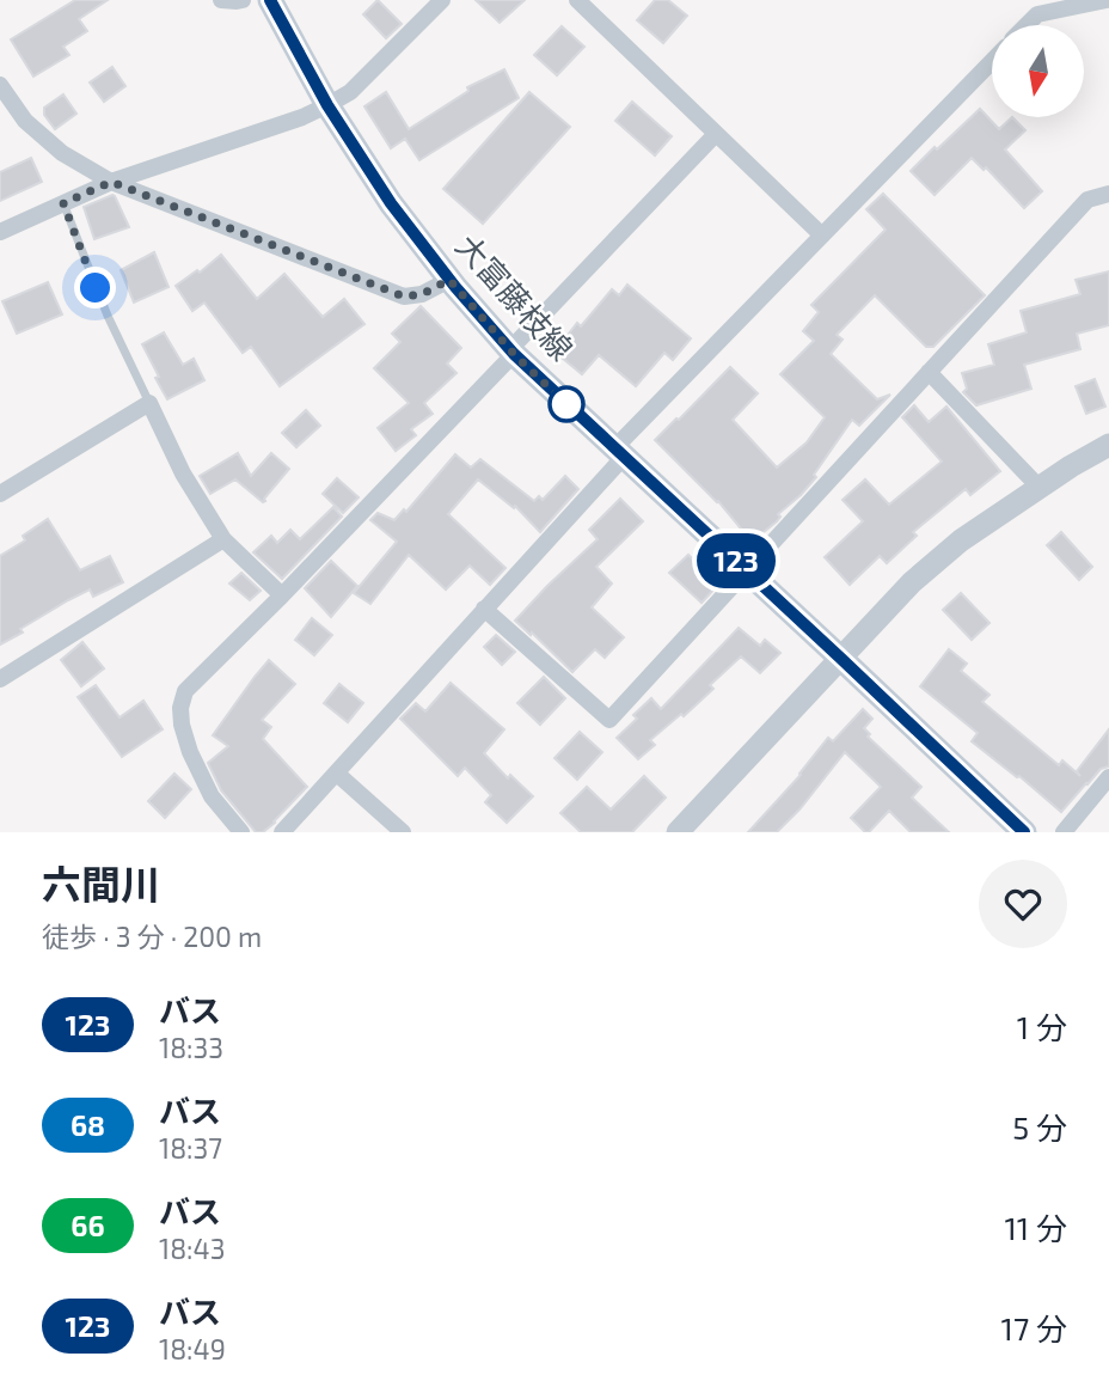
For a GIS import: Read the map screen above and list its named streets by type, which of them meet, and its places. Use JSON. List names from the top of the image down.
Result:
{
  "streets": {
    "main road": ["大富藤枝線"]
  },
  "lines": ["bus line 123"],
  "north": "bottom",
  "page": {
    "on_map": "123",
    "heading": ["六間川", "徒歩 · 3 分 · 200 m"],
    "list": [
      {
        "mark": "123",
        "name": "バス",
        "note": "18:33",
        "value": "1 分"
      },
      {
        "mark": "68",
        "name": "バス",
        "note": "18:37",
        "value": "5 分"
      },
      {
        "mark": "66",
        "name": "バス",
        "note": "18:43",
        "value": "11 分"
      },
      {
        "mark": "123",
        "name": "バス",
        "note": "18:49",
        "value": "17 分"
      }
    ]
  }
}
